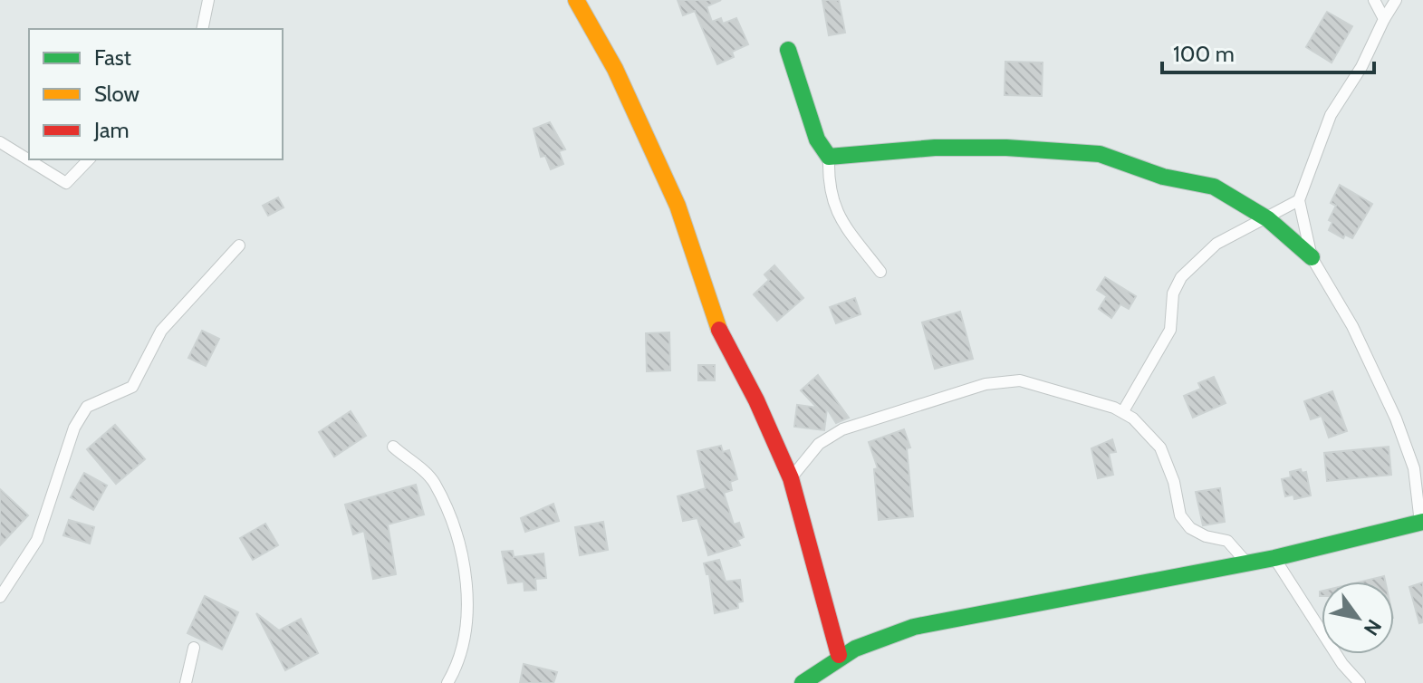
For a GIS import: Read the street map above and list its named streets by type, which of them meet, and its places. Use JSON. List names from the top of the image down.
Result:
{
  "legend": ["Fast", "Slow", "Jam"],
  "scale_bar": "100 m",
  "north": "bottom right"
}
